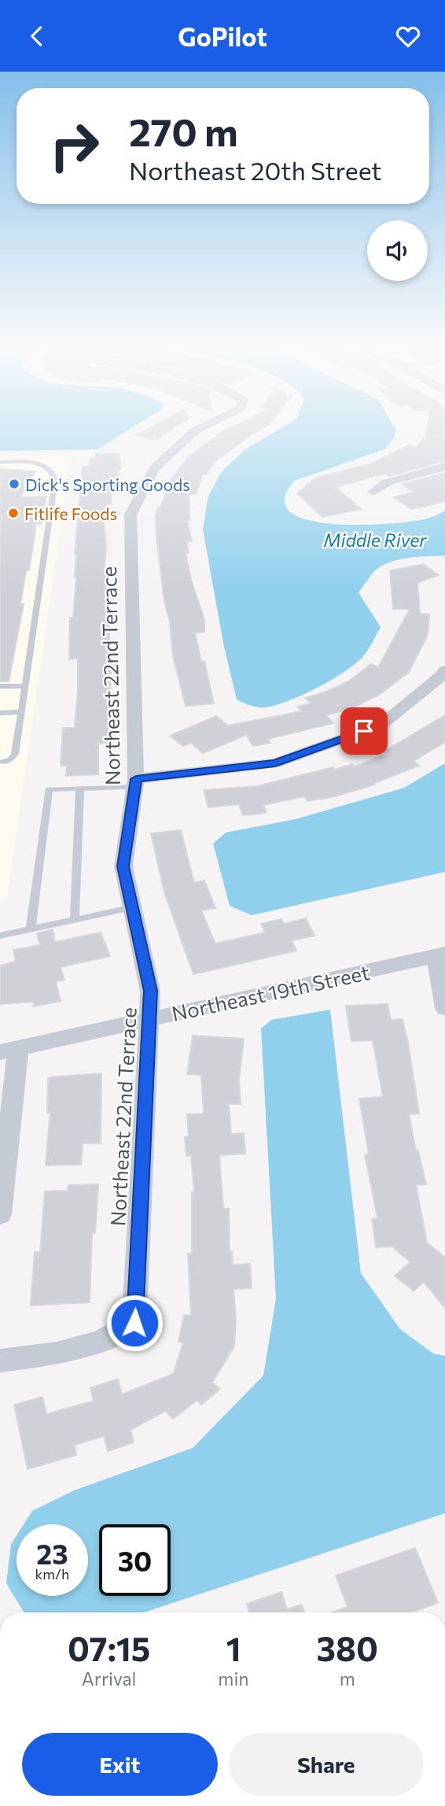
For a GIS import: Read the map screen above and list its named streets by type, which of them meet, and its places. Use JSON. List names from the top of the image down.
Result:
{
  "streets": {
    "street": ["Northeast 22nd Terrace", "Northeast 19th Street"]
  },
  "crossings": [
    ["Northeast 22nd Terrace", "Northeast 19th Street"]
  ],
  "water": ["Middle River"],
  "places": ["Dick's Sporting Goods", "Fitlife Foods"],
  "page": {
    "header": "GoPilot",
    "turn": ["270 m", "Northeast 20th Street"],
    "speed": "23 km/h",
    "limit": "30",
    "eta": [
      "07:15",
      "Arrival",
      "1",
      "min",
      "380",
      "m"
    ],
    "buttons": ["Exit", "Share"]
  }
}
